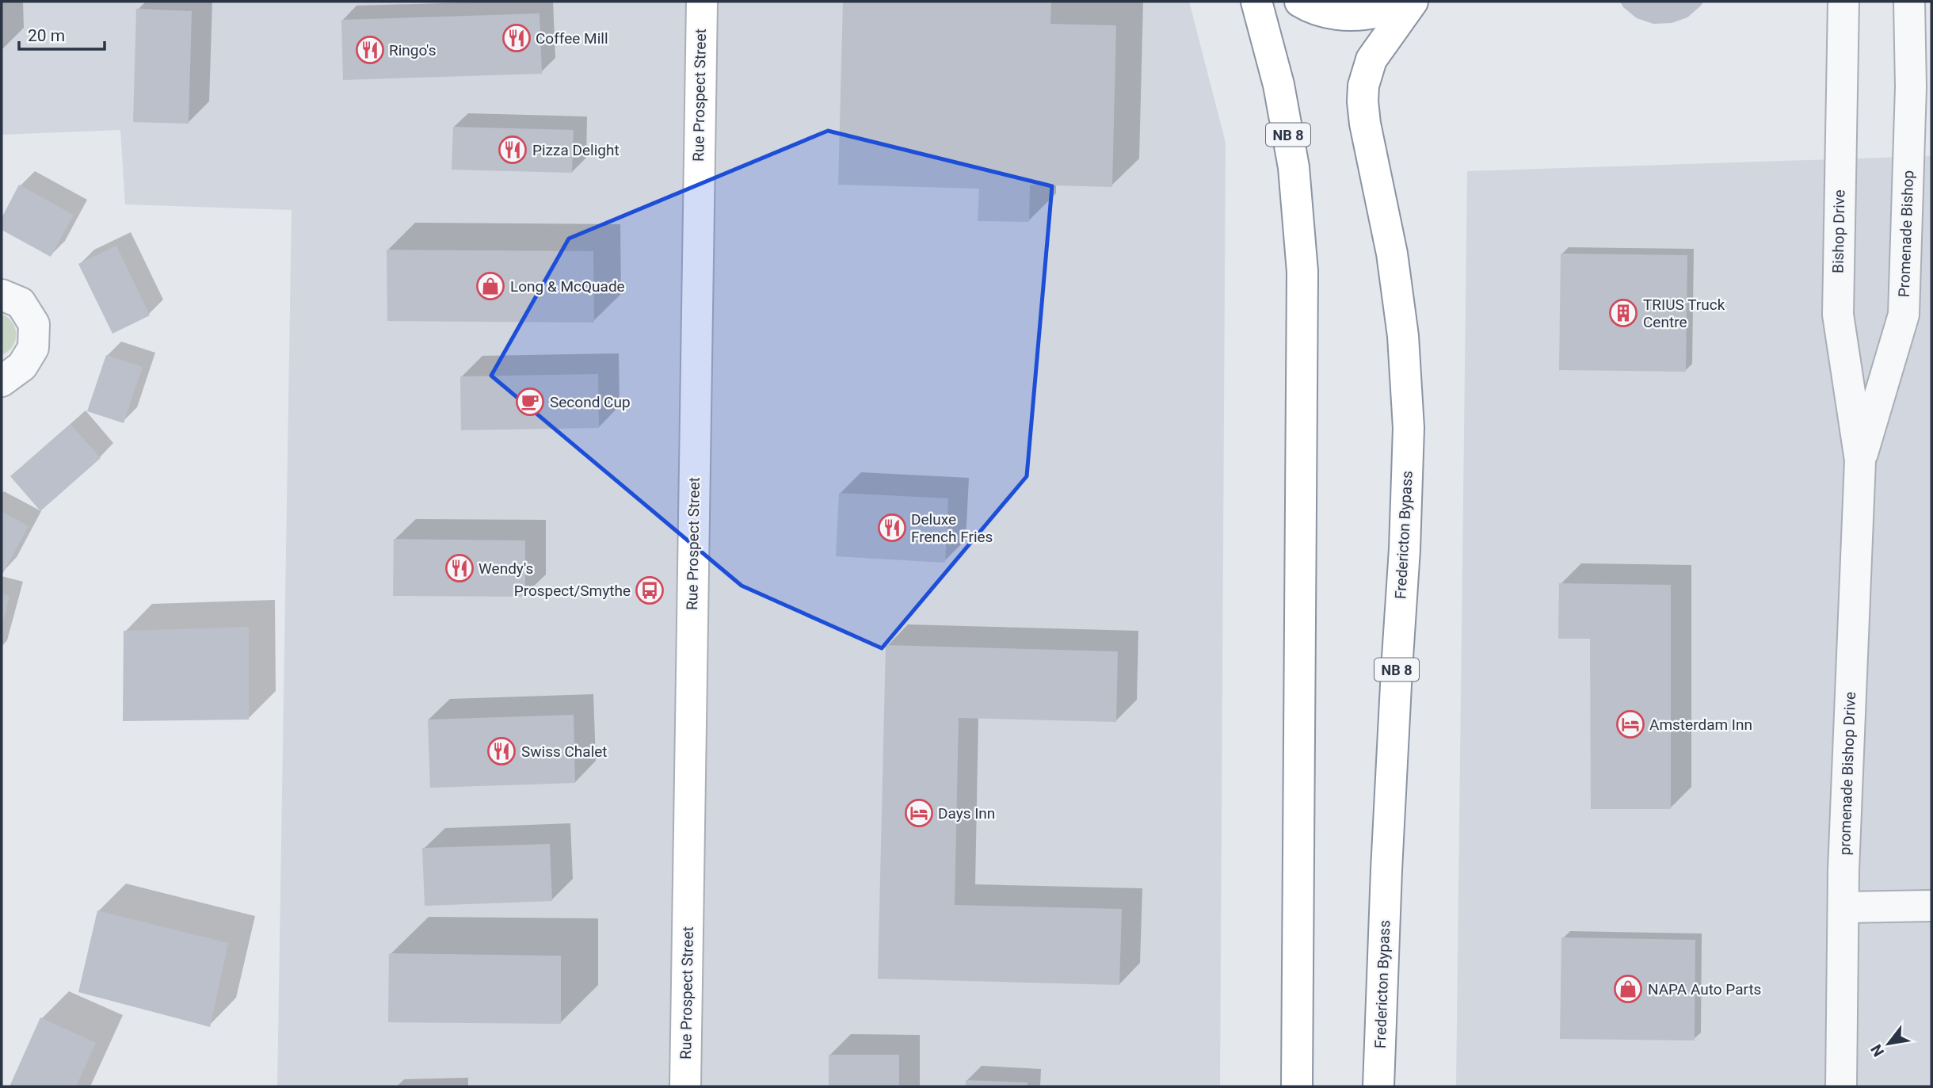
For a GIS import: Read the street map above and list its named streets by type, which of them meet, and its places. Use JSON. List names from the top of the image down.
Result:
{
  "streets": {
    "main road": ["Rue Prospect Street", "NB 8", "Fredericton Bypass"],
    "street": ["Bishop Drive", "Promenade Bishop", "promenade Bishop Drive"]
  },
  "crossings": [
    ["Bishop Drive", "Promenade Bishop"],
    ["Bishop Drive", "promenade Bishop Drive"],
    ["Promenade Bishop", "promenade Bishop Drive"]
  ],
  "places": {
    "restaurant": [
      "Coffee Mill",
      "Ringo's",
      "Pizza Delight",
      "Deluxe French Fries",
      "Wendy's",
      "Swiss Chalet"
    ],
    "shop": ["Long & McQuade", "NAPA Auto Parts"],
    "building": ["TRIUS Truck Centre"],
    "cafe": ["Second Cup"],
    "bus stop": ["Prospect/Smythe"],
    "hotel": ["Amsterdam Inn", "Days Inn"]
  },
  "scale_bar": "20 m",
  "north": "bottom left"
}
